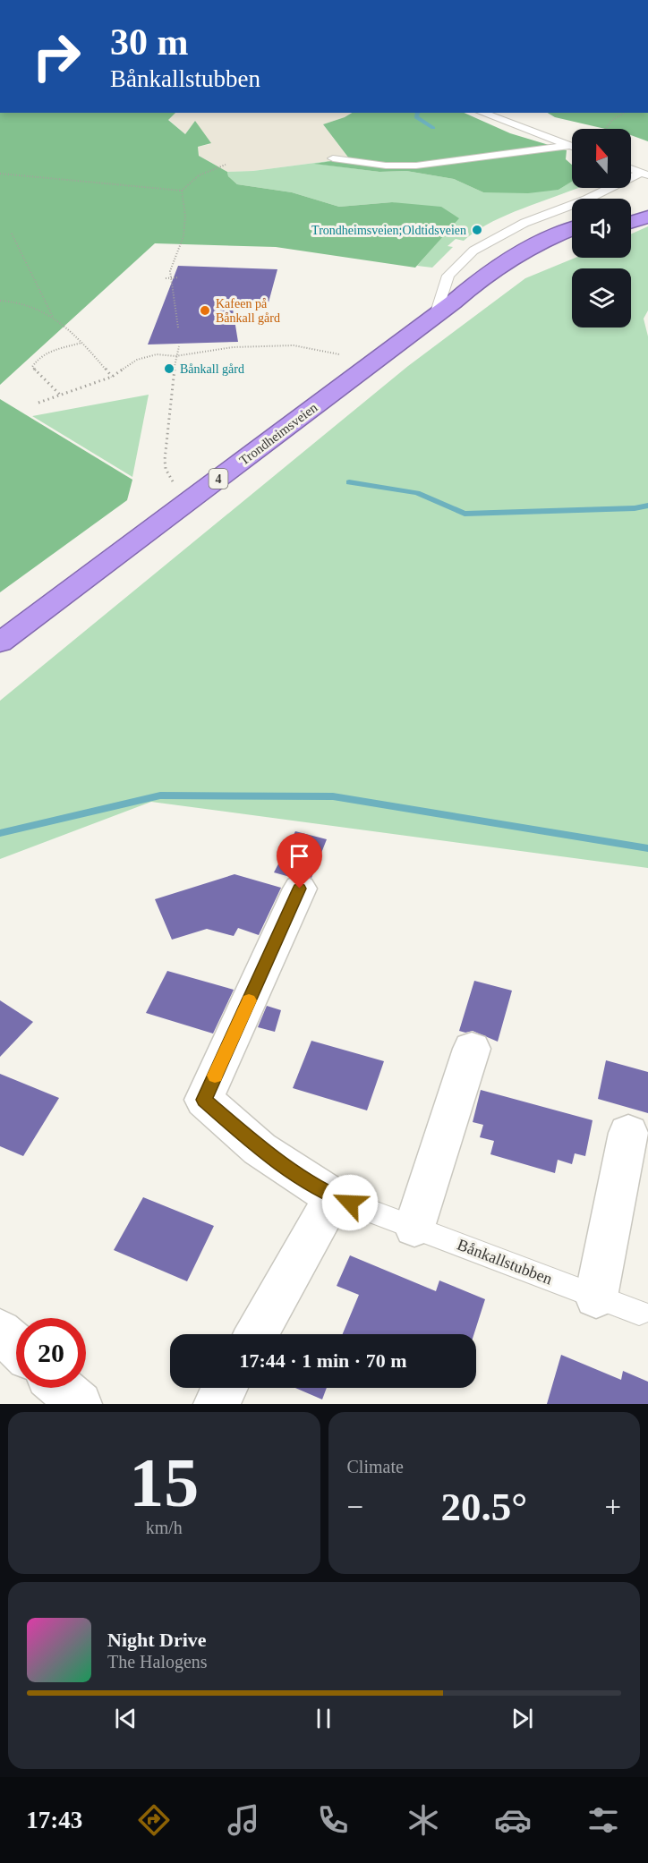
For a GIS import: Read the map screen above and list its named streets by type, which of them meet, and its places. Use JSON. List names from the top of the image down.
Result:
{
  "streets": {
    "highway": ["Trondheimsveien", "4"],
    "street": ["Bånkallstubben"]
  },
  "places": ["Trondheimsveien;Oldtidsveien", "Kafeen på Bånkall gård", "Bånkall gård"],
  "north": "top",
  "page": {
    "turn": ["30 m", "Bånkallstubben"],
    "limit": "20",
    "trip": "17:44 · 1 min · 70 m",
    "tile": [
      ["15", "km/h"],
      "Climate"
    ],
    "heat": ["−", "20.5°", "+"],
    "song": ["Night Drive", "The Halogens"],
    "tabs": "17:43"
  }
}
